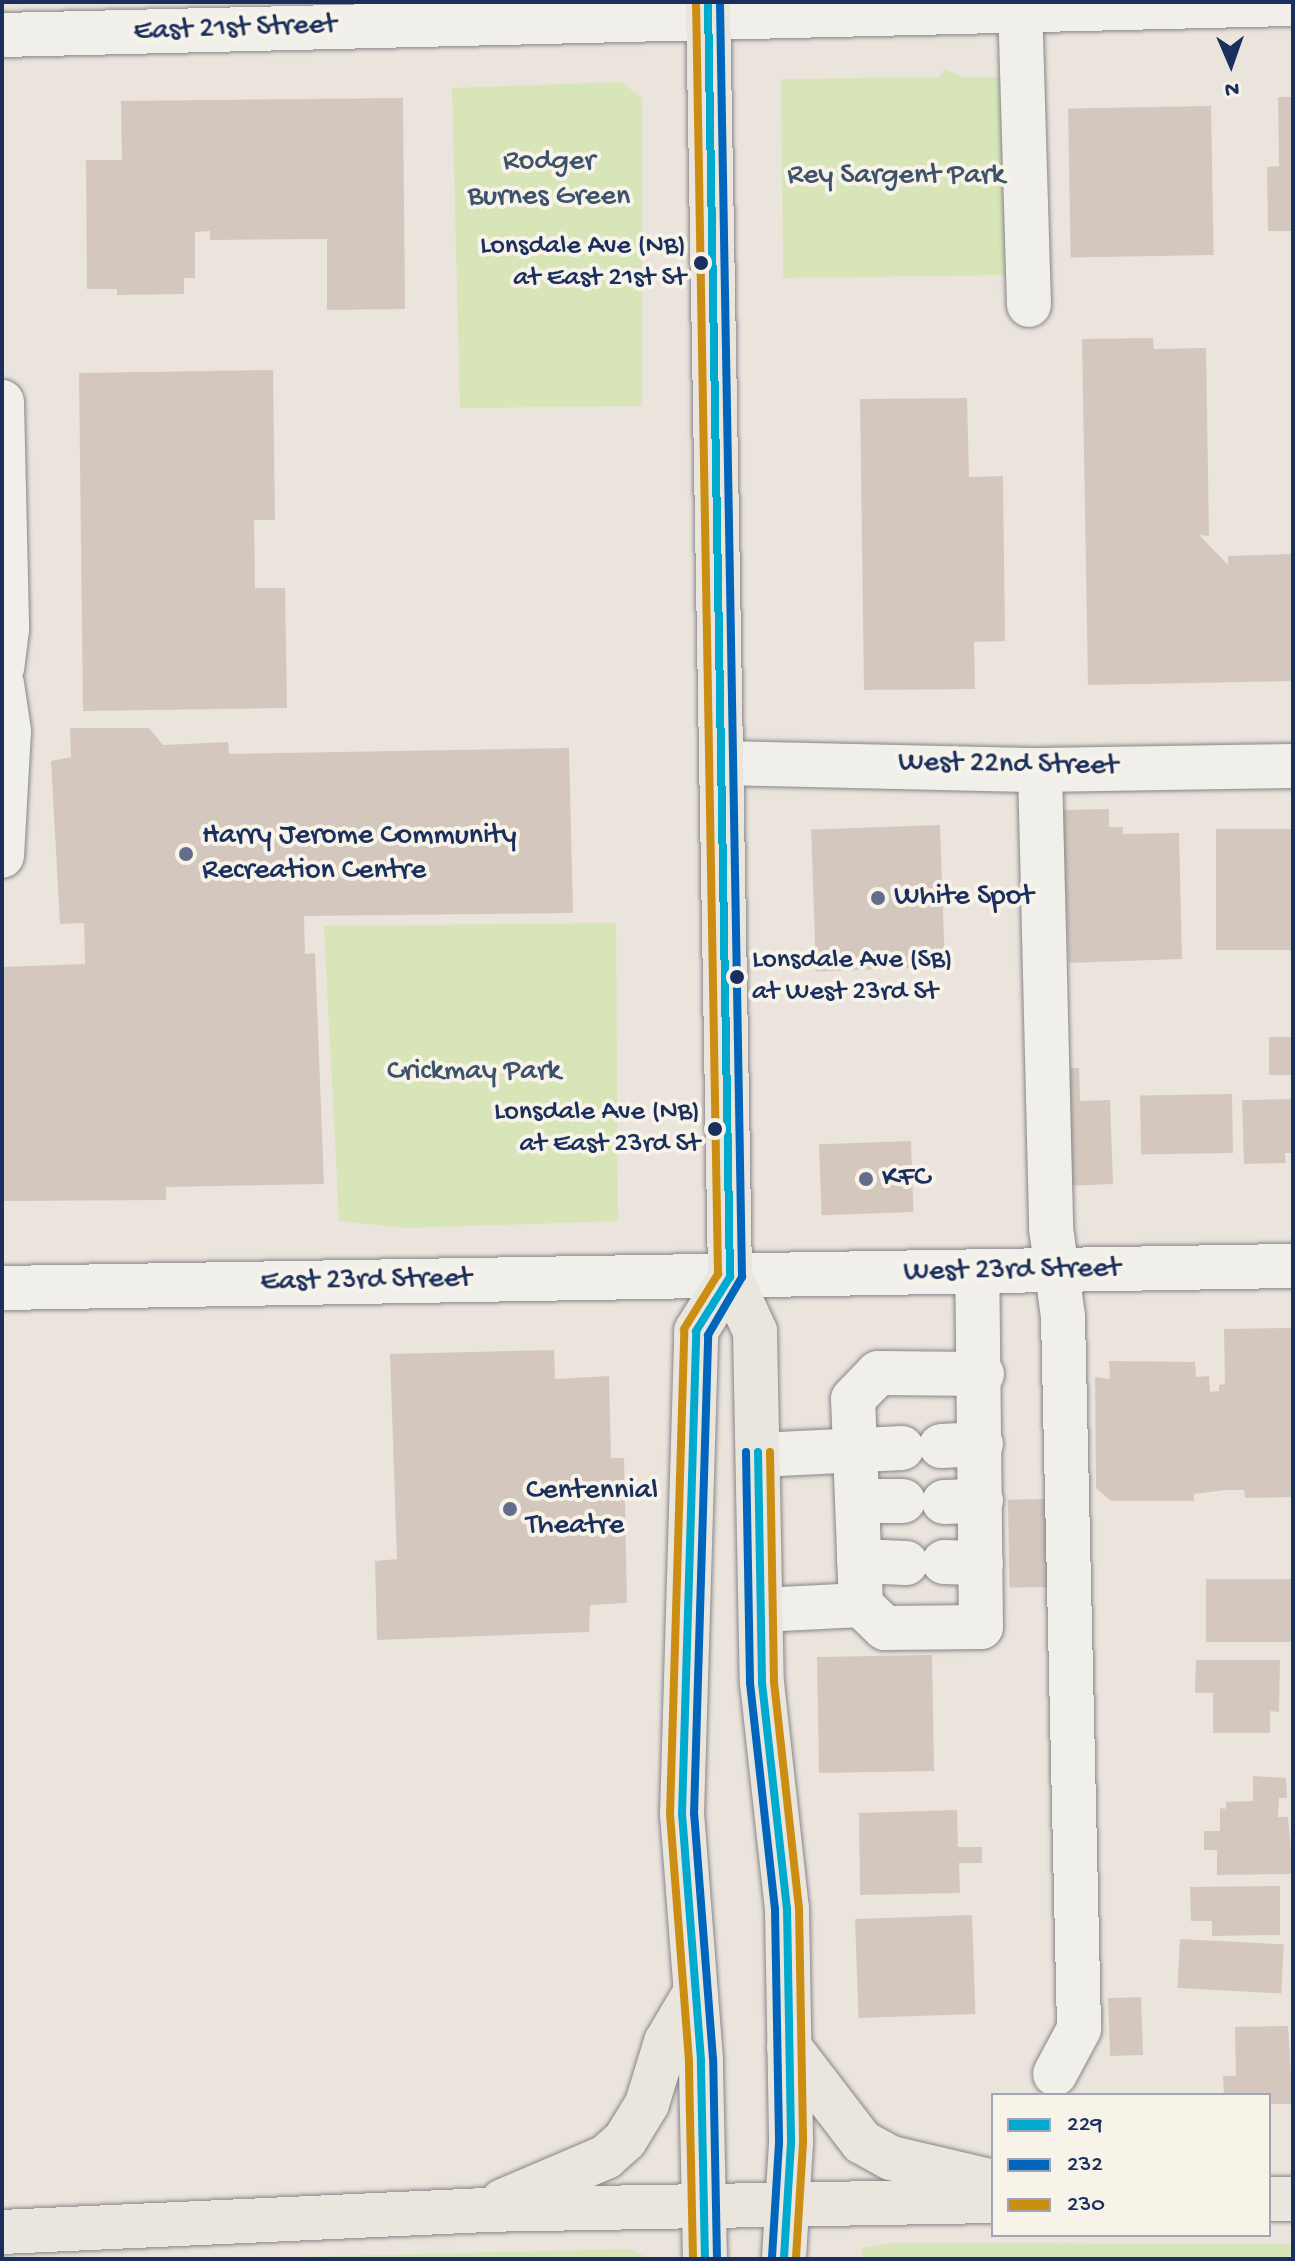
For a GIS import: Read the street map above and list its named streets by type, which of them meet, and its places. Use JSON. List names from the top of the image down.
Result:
{
  "streets": {
    "street": [
      "East 21st Street",
      "West 22nd Street",
      "West 23rd Street",
      "East 23rd Street"
    ]
  },
  "crossings": [
    ["West 23rd Street", "East 23rd Street"]
  ],
  "parks": ["Rodger Burnes Green", "Rey Sargent Park", "Crickmay Park"],
  "places": [
    "Lonsdale Ave (NB) at East 21st St",
    "Harry Jerome Community Recreation Centre",
    "White Spot",
    "Lonsdale Ave (SB) at West 23rd St",
    "Lonsdale Ave (NB) at East 23rd St",
    "KFC",
    "Centennial Theatre"
  ],
  "lines": ["transit line 229", "transit line 232", "transit line 230"],
  "legend": ["229", "232", "230"],
  "north": "bottom"
}
